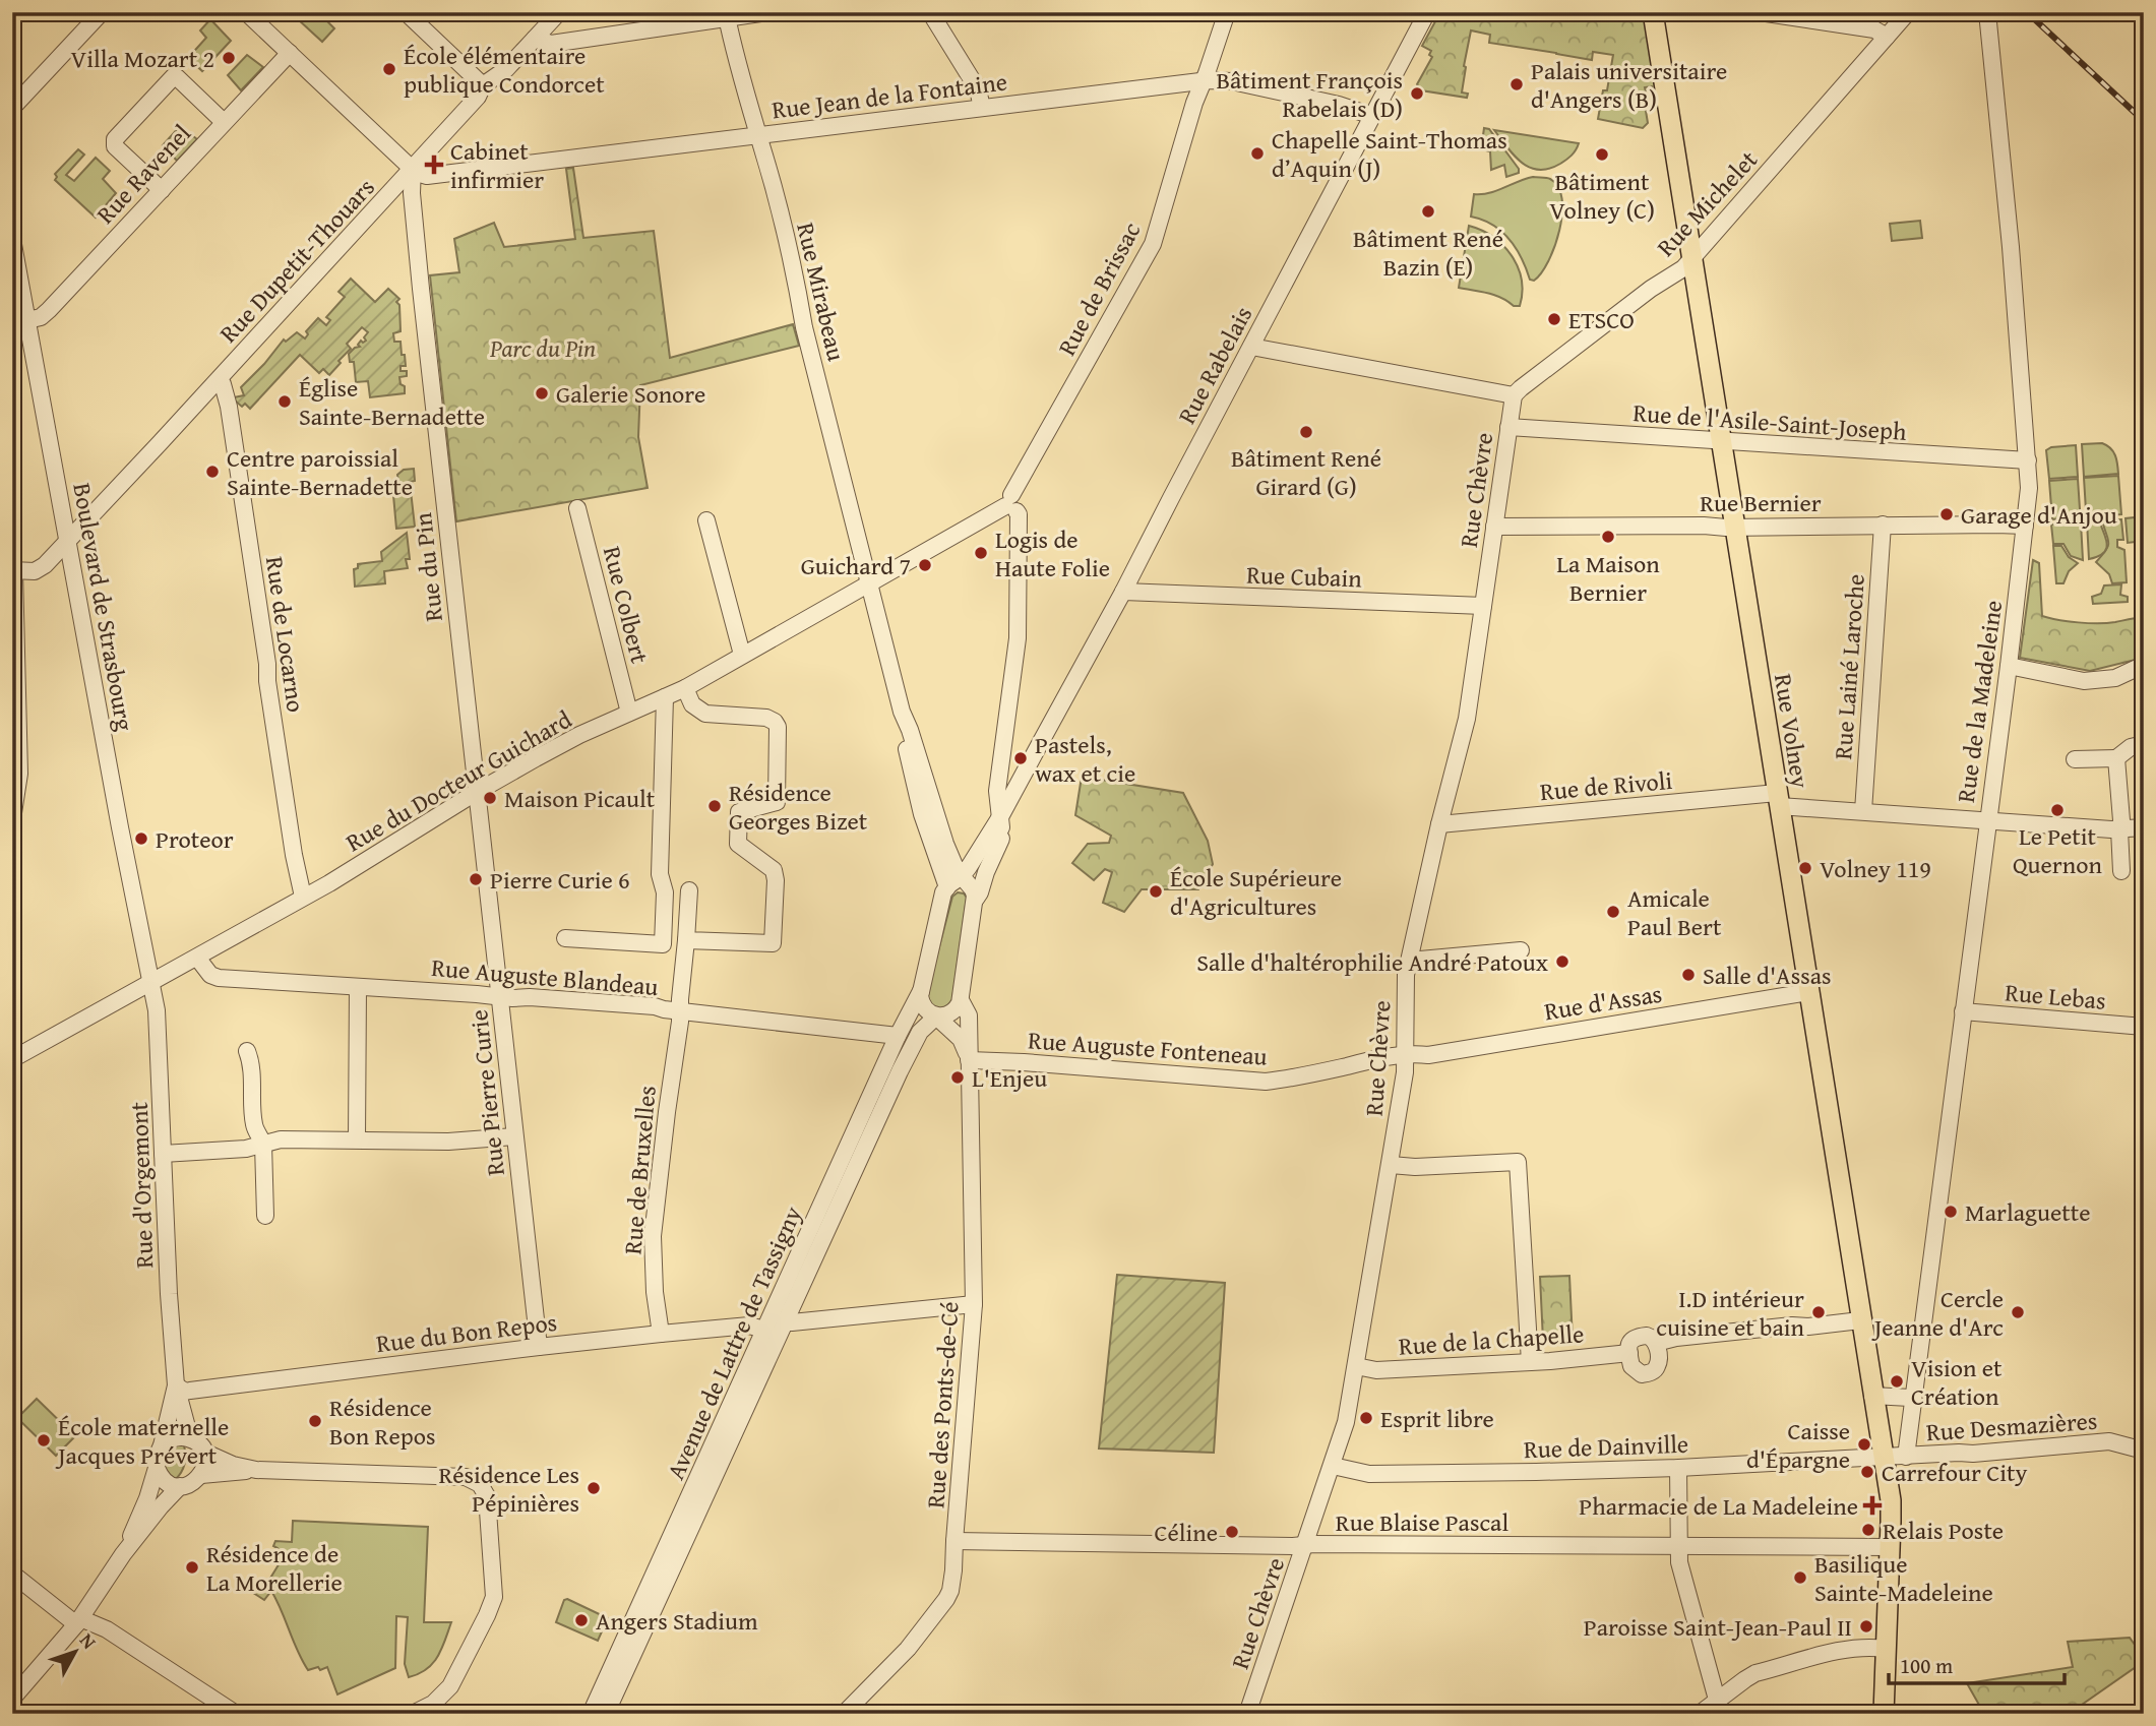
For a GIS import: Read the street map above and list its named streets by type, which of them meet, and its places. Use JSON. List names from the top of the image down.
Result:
{
  "streets": {
    "main road": ["Rue Volney"],
    "street": [
      "Rue Jean de la Fontaine",
      "Rue Ravenel",
      "Rue Michelet",
      "Rue Dupetit-Thouars",
      "Rue de Brissac",
      "Rue Mirabeau",
      "Rue Rabelais",
      "Rue de l'Asile-Saint-Joseph",
      "Rue Chèvre",
      "Rue Bernier",
      "Rue du Pin",
      "Rue Cubain",
      "Rue Colbert",
      "Boulevard de Strasbourg",
      "Rue de Locarno",
      "Rue Lainé Laroche",
      "Rue de la Madeleine",
      "Rue du Docteur Guichard",
      "Rue de Rivoli",
      "Rue Auguste Blandeau",
      "Rue Lebas",
      "Rue d'Assas",
      "Rue Auguste Fonteneau",
      "Rue Pierre Curie",
      "Rue de Bruxelles",
      "Rue d'Orgemont",
      "Rue du Bon Repos",
      "Rue de la Chapelle",
      "Avenue de Lattre de Tassigny",
      "Rue des Ponts-de-Cé",
      "Rue Desmazières",
      "Rue de Dainville",
      "Rue Blaise Pascal"
    ]
  },
  "crossings": [
    ["Rue Jean de la Fontaine", "Rue Dupetit-Thouars"],
    ["Rue Jean de la Fontaine", "Rue de Brissac"],
    ["Rue Jean de la Fontaine", "Rue Mirabeau"],
    ["Rue Jean de la Fontaine", "Rue Rabelais"],
    ["Rue Jean de la Fontaine", "Rue du Pin"],
    ["Rue Ravenel", "Boulevard de Strasbourg"],
    ["Rue Michelet", "Rue Chèvre"],
    ["Rue Michelet", "Rue Volney"],
    ["Rue Dupetit-Thouars", "Rue du Pin"],
    ["Rue Dupetit-Thouars", "Boulevard de Strasbourg"],
    ["Rue Dupetit-Thouars", "Rue de Locarno"],
    ["Rue de Brissac", "Rue du Docteur Guichard"],
    ["Rue Mirabeau", "Rue du Docteur Guichard"],
    ["Rue Rabelais", "Rue Cubain"],
    ["Rue Rabelais", "Avenue de Lattre de Tassigny"],
    ["Rue Rabelais", "Rue des Ponts-de-Cé"],
    ["Rue de l'Asile-Saint-Joseph", "Rue Chèvre"],
    ["Rue de l'Asile-Saint-Joseph", "Rue de la Madeleine"],
    ["Rue de l'Asile-Saint-Joseph", "Rue Volney"],
    ["Rue Chèvre", "Rue Bernier"],
    ["Rue Chèvre", "Rue Cubain"],
    ["Rue Chèvre", "Rue de Rivoli"],
    ["Rue Chèvre", "Rue d'Assas"],
    ["Rue Chèvre", "Rue Auguste Fonteneau"],
    ["Rue Chèvre", "Rue de la Chapelle"],
    ["Rue Chèvre", "Rue de Dainville"],
    ["Rue Chèvre", "Rue Blaise Pascal"],
    ["Rue Bernier", "Rue Lainé Laroche"],
    ["Rue Bernier", "Rue de la Madeleine"],
    ["Rue Bernier", "Rue Volney"],
    ["Rue du Pin", "Rue du Docteur Guichard"],
    ["Rue du Pin", "Rue Pierre Curie"],
    ["Rue Colbert", "Rue du Docteur Guichard"],
    ["Boulevard de Strasbourg", "Rue du Docteur Guichard"],
    ["Boulevard de Strasbourg", "Rue d'Orgemont"],
    ["Rue de Locarno", "Rue du Docteur Guichard"],
    ["Rue Lainé Laroche", "Rue de Rivoli"],
    ["Rue de la Madeleine", "Rue de Rivoli"],
    ["Rue de la Madeleine", "Rue Lebas"],
    ["Rue de la Madeleine", "Rue Desmazières"],
    ["Rue Volney", "Rue de Rivoli"],
    ["Rue Volney", "Rue d'Assas"],
    ["Rue Volney", "Rue de la Chapelle"],
    ["Rue Volney", "Rue Desmazières"],
    ["Rue Volney", "Rue de Dainville"],
    ["Rue Volney", "Rue Blaise Pascal"],
    ["Rue du Docteur Guichard", "Rue Auguste Blandeau"],
    ["Rue du Docteur Guichard", "Rue Pierre Curie"],
    ["Rue du Docteur Guichard", "Rue d'Orgemont"],
    ["Rue Auguste Blandeau", "Rue Pierre Curie"],
    ["Rue Auguste Blandeau", "Rue de Bruxelles"],
    ["Rue Auguste Blandeau", "Avenue de Lattre de Tassigny"],
    ["Rue d'Assas", "Rue Auguste Fonteneau"],
    ["Rue Auguste Fonteneau", "Rue des Ponts-de-Cé"],
    ["Rue Pierre Curie", "Rue du Bon Repos"],
    ["Rue de Bruxelles", "Rue du Bon Repos"],
    ["Rue d'Orgemont", "Rue du Bon Repos"],
    ["Rue du Bon Repos", "Avenue de Lattre de Tassigny"],
    ["Avenue de Lattre de Tassigny", "Rue des Ponts-de-Cé"],
    ["Rue des Ponts-de-Cé", "Rue Blaise Pascal"],
    ["Rue Desmazières", "Rue de Dainville"]
  ],
  "parks": ["Parc du Pin"],
  "places": {
    "other": [
      "Villa Mozart 2",
      "École élémentaire publique Condorcet",
      "Palais universitaire d'Angers (B)",
      "Bâtiment François Rabelais (D)",
      "Chapelle Saint-Thomas d’Aquin (J)",
      "Bâtiment Volney (C)",
      "Bâtiment René Bazin (E)",
      "ETSCO",
      "Galerie Sonore",
      "Église Sainte-Bernadette",
      "Bâtiment René Girard (G)",
      "Centre paroissial Sainte-Bernadette",
      "Garage d'Anjou",
      "La Maison Bernier",
      "Logis de Haute Folie",
      "Guichard 7",
      "Pastels, wax et cie",
      "Maison Picault",
      "Résidence Georges Bizet",
      "Le Petit Quernon",
      "Proteor",
      "Volney 119",
      "Pierre Curie 6",
      "École Supérieure d'Agricultures",
      "Amicale Paul Bert",
      "Salle d'haltérophilie André Patoux",
      "Salle d'Assas",
      "L'Enjeu",
      "Marlaguette",
      "I.D intérieur cuisine et bain",
      "Cercle Jeanne d'Arc",
      "Vision et Création",
      "Esprit libre",
      "Résidence Bon Repos",
      "École maternelle Jacques Prévert",
      "Caisse d'Épargne",
      "Carrefour City",
      "Résidence Les Pépinières",
      "Relais Poste",
      "Céline",
      "Résidence de La Morellerie",
      "Basilique Sainte-Madeleine",
      "Angers Stadium",
      "Paroisse Saint-Jean-Paul II"
    ],
    "health": ["Cabinet infirmier", "Pharmacie de La Madeleine"]
  },
  "scale_bar": "100 m",
  "north": "top right"
}
